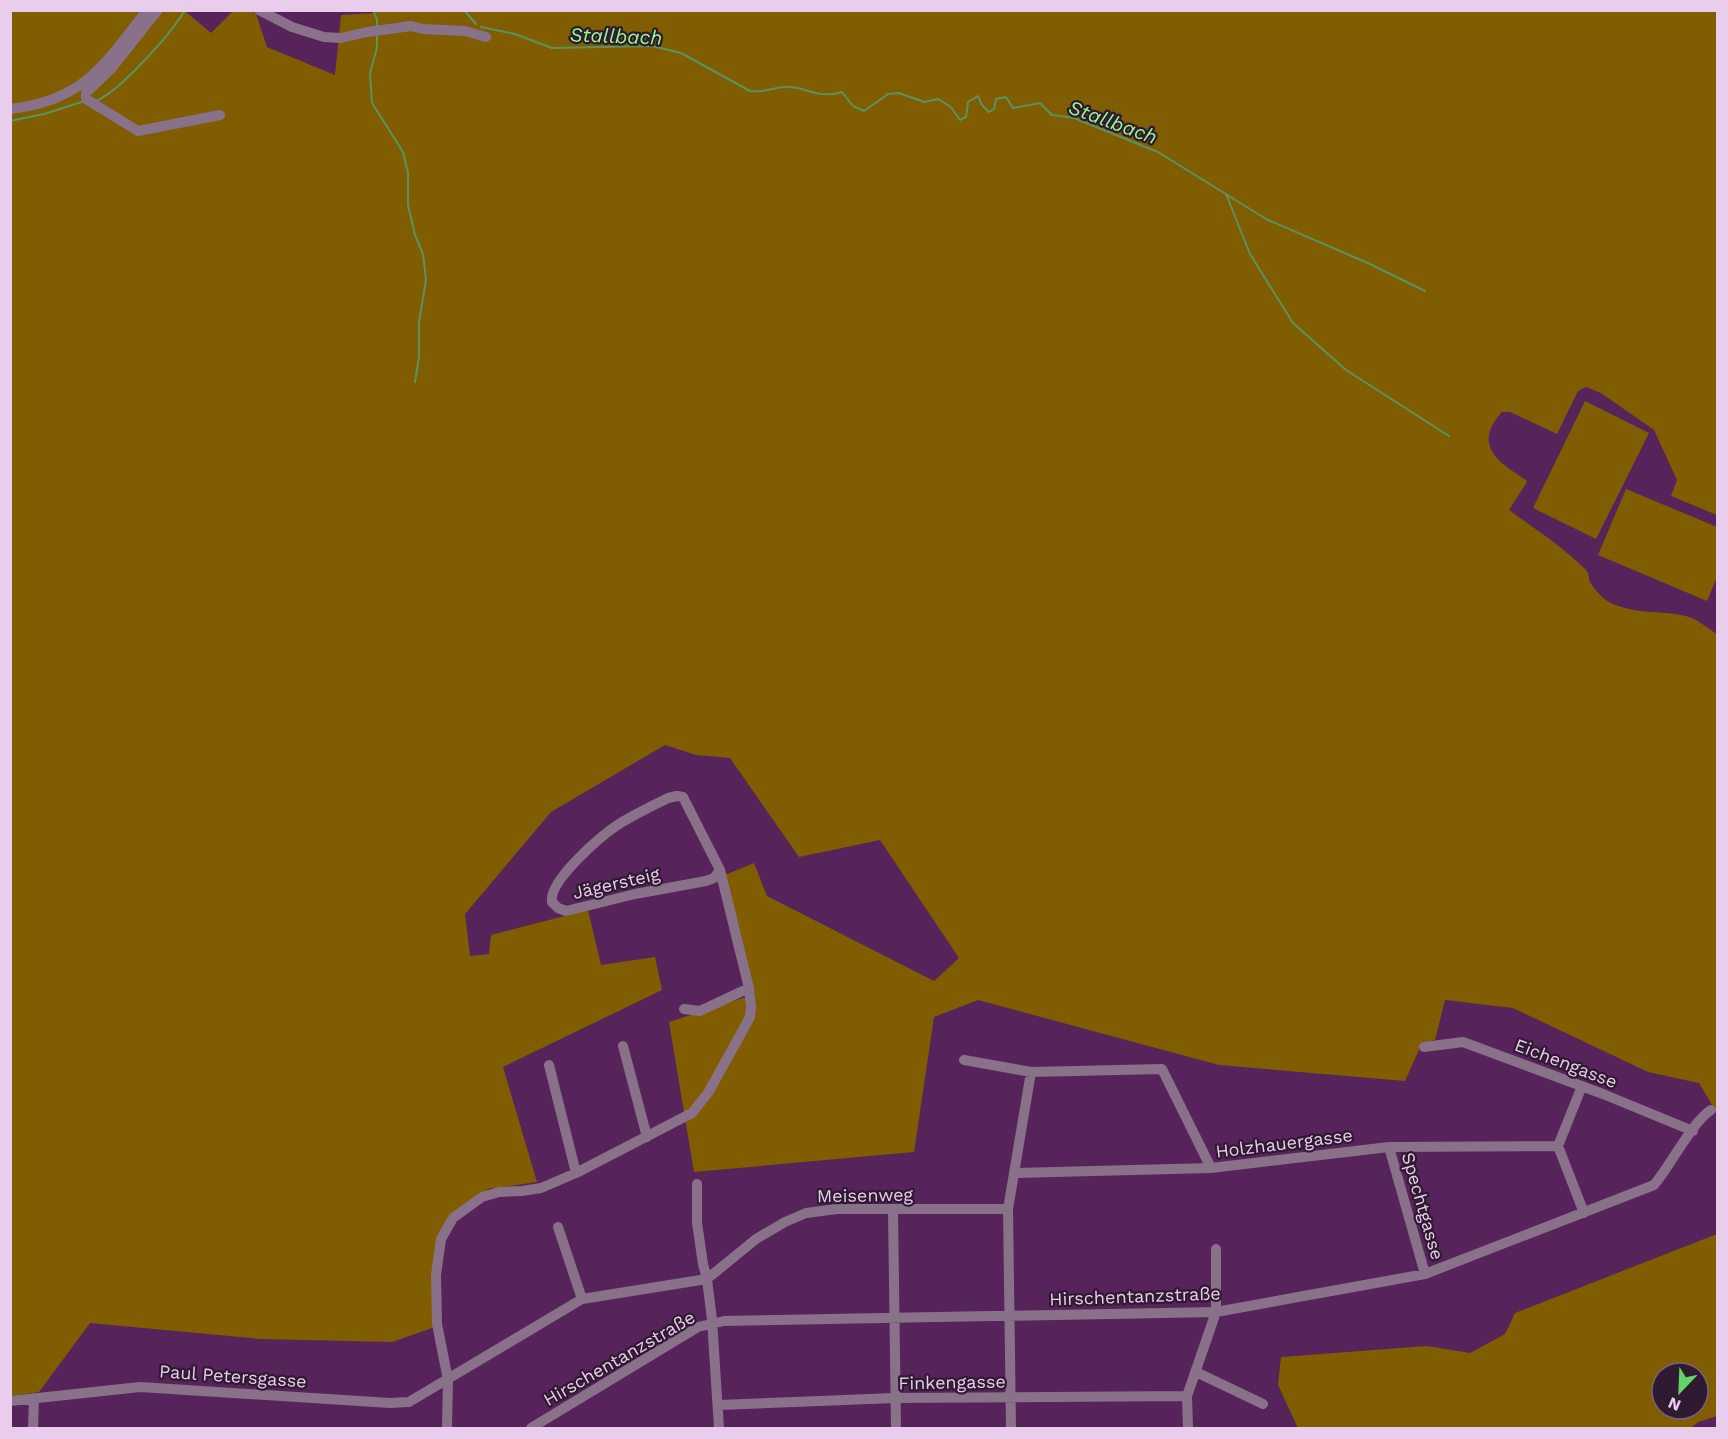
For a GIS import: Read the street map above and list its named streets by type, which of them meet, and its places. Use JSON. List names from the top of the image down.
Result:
{
  "streets": {
    "street": [
      "Jägersteig",
      "Eichengasse",
      "Holzhauergasse",
      "Meisenweg",
      "Spechtgasse",
      "Hirschentanzstraße",
      "Paul Petersgasse",
      "Finkengasse"
    ]
  },
  "crossings": [
    ["Eichengasse", "Hirschentanzstraße"],
    ["Holzhauergasse", "Spechtgasse"],
    ["Spechtgasse", "Hirschentanzstraße"]
  ],
  "water": ["Stallbach"],
  "north": "bottom left"
}
